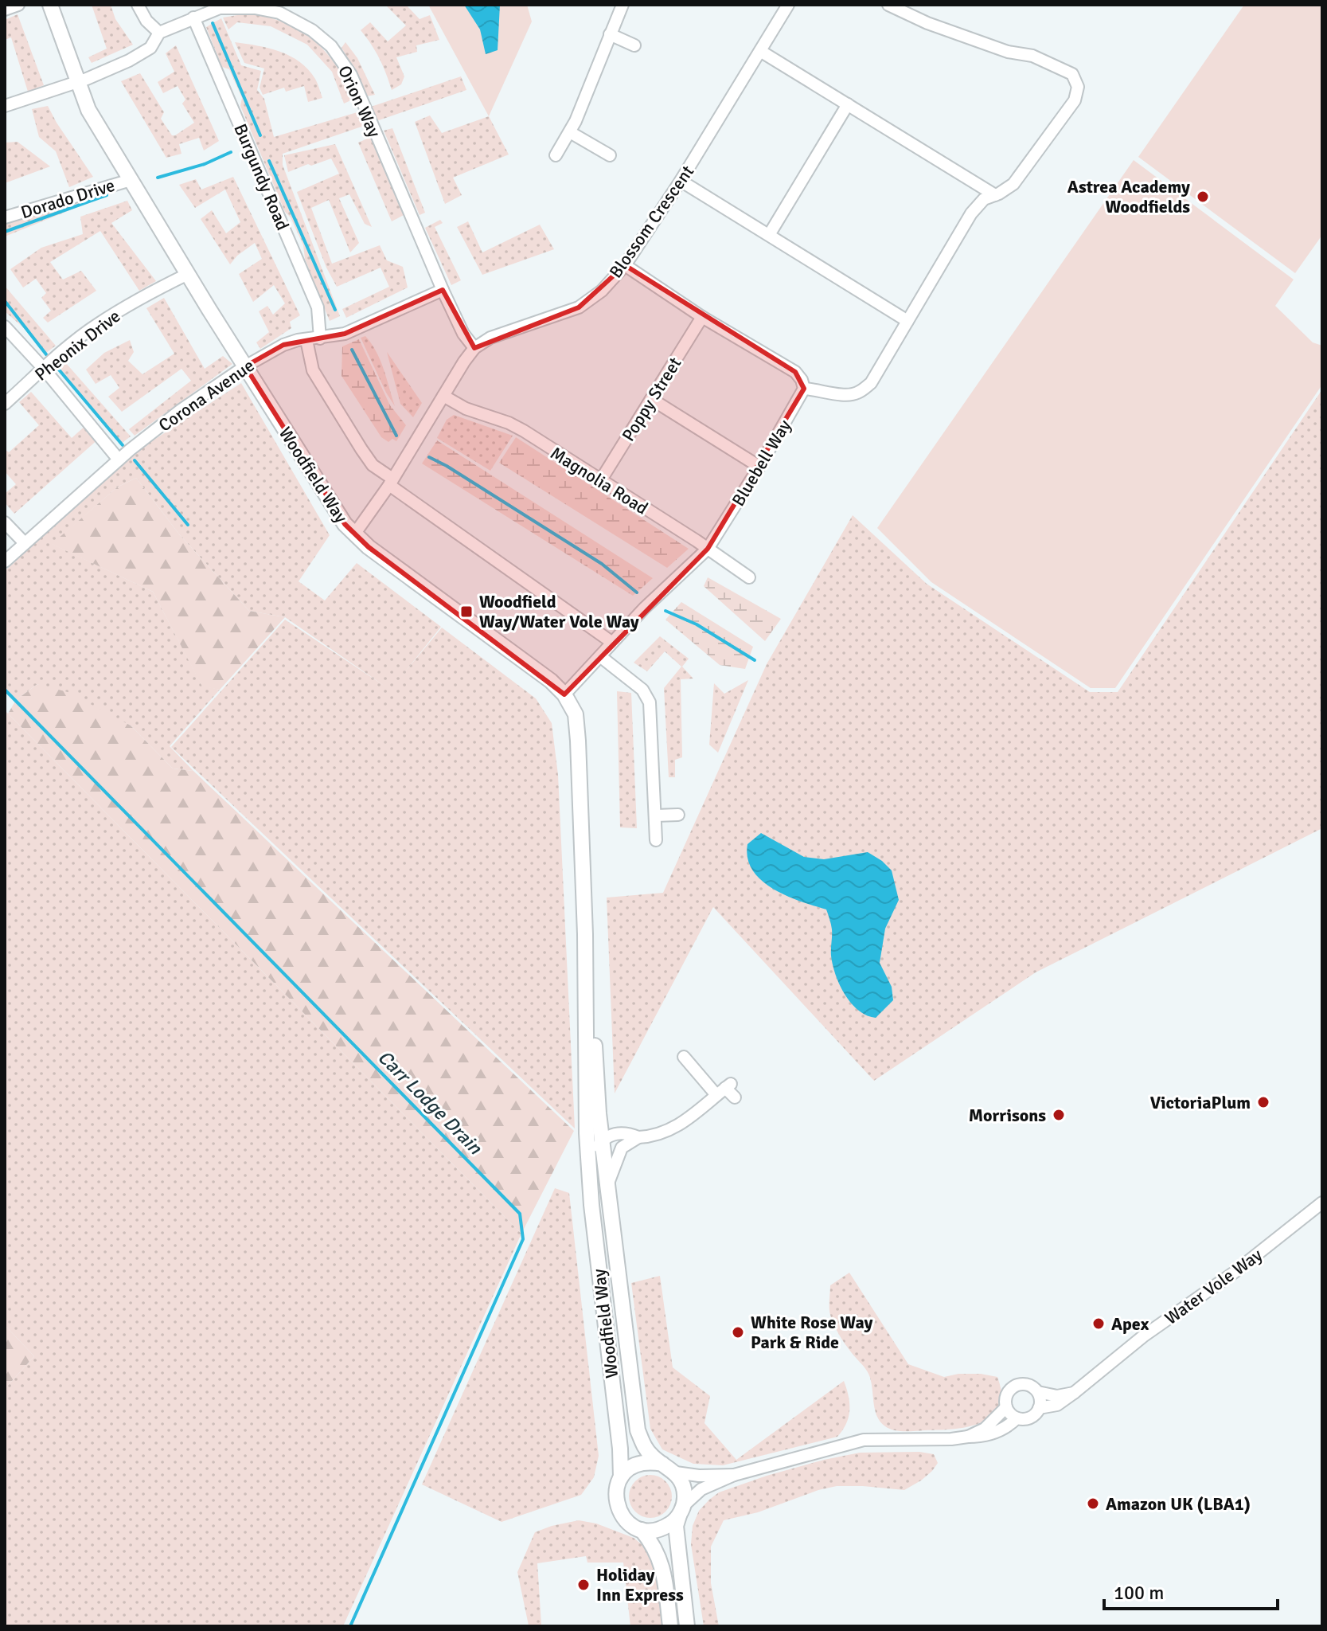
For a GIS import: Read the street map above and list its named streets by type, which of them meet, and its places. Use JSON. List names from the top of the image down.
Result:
{
  "streets": {
    "street": [
      "Orion Way",
      "Burgundy Road",
      "Dorado Drive",
      "Blossom Crescent",
      "Pheonix Drive",
      "Corona Avenue",
      "Poppy Street",
      "Bluebell Way",
      "Woodfield Way",
      "Magnolia Road",
      "Water Vole Way"
    ]
  },
  "crossings": [
    ["Orion Way", "Burgundy Road"],
    ["Orion Way", "Blossom Crescent"],
    ["Orion Way", "Corona Avenue"],
    ["Orion Way", "Woodfield Way"],
    ["Burgundy Road", "Corona Avenue"],
    ["Dorado Drive", "Woodfield Way"],
    ["Blossom Crescent", "Woodfield Way"],
    ["Blossom Crescent", "Magnolia Road"],
    ["Pheonix Drive", "Woodfield Way"],
    ["Corona Avenue", "Woodfield Way"],
    ["Poppy Street", "Magnolia Road"],
    ["Bluebell Way", "Woodfield Way"],
    ["Bluebell Way", "Magnolia Road"]
  ],
  "water": ["Carr Lodge Drain"],
  "places": {
    "other": [
      "Astrea Academy Woodfields",
      "VictoriaPlum",
      "Morrisons",
      "Apex",
      "White Rose Way Park & Ride",
      "Amazon UK (LBA1)",
      "Holiday Inn Express"
    ],
    "transit": ["Woodfield Way/Water Vole Way"]
  },
  "scale_bar": "100 m"
}
